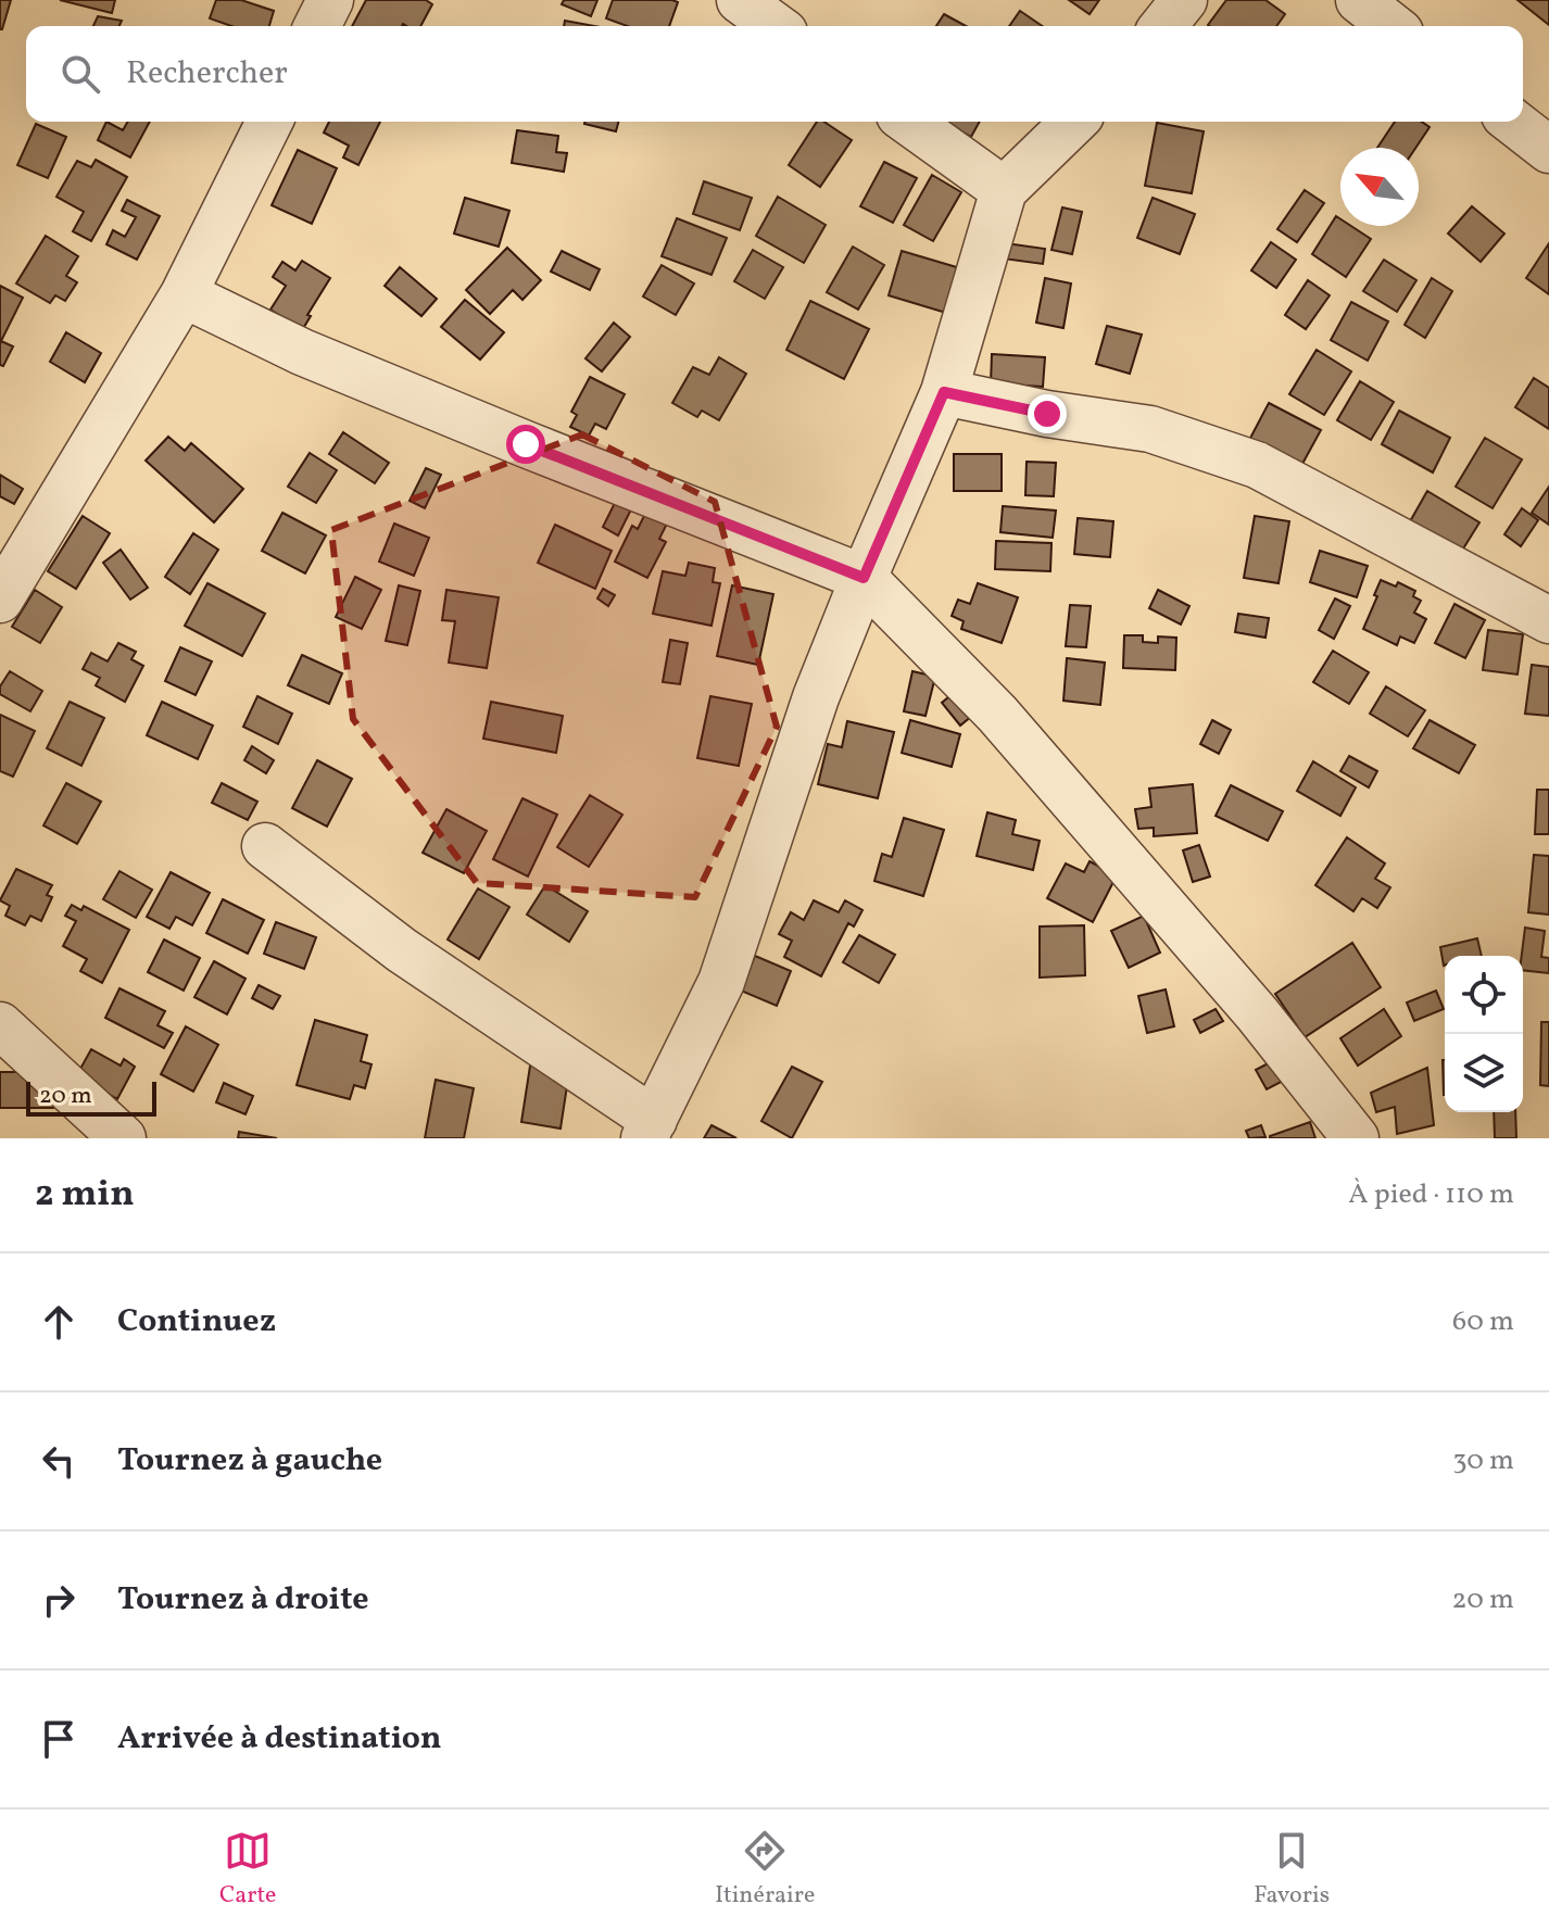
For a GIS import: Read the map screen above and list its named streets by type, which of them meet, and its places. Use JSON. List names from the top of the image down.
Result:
{
  "scale_bar": "20 m",
  "north": "top left",
  "page": {
    "search": "Rechercher",
    "scale": "20 m",
    "heading": ["2 min", "À pied · 110 m"],
    "list": [
      ["Continuez", "60 m"],
      ["Tournez à gauche", "30 m"],
      ["Tournez à droite", "20 m"],
      "Arrivée à destination"
    ],
    "nav": ["Carte", "Itinéraire", "Favoris"]
  }
}
